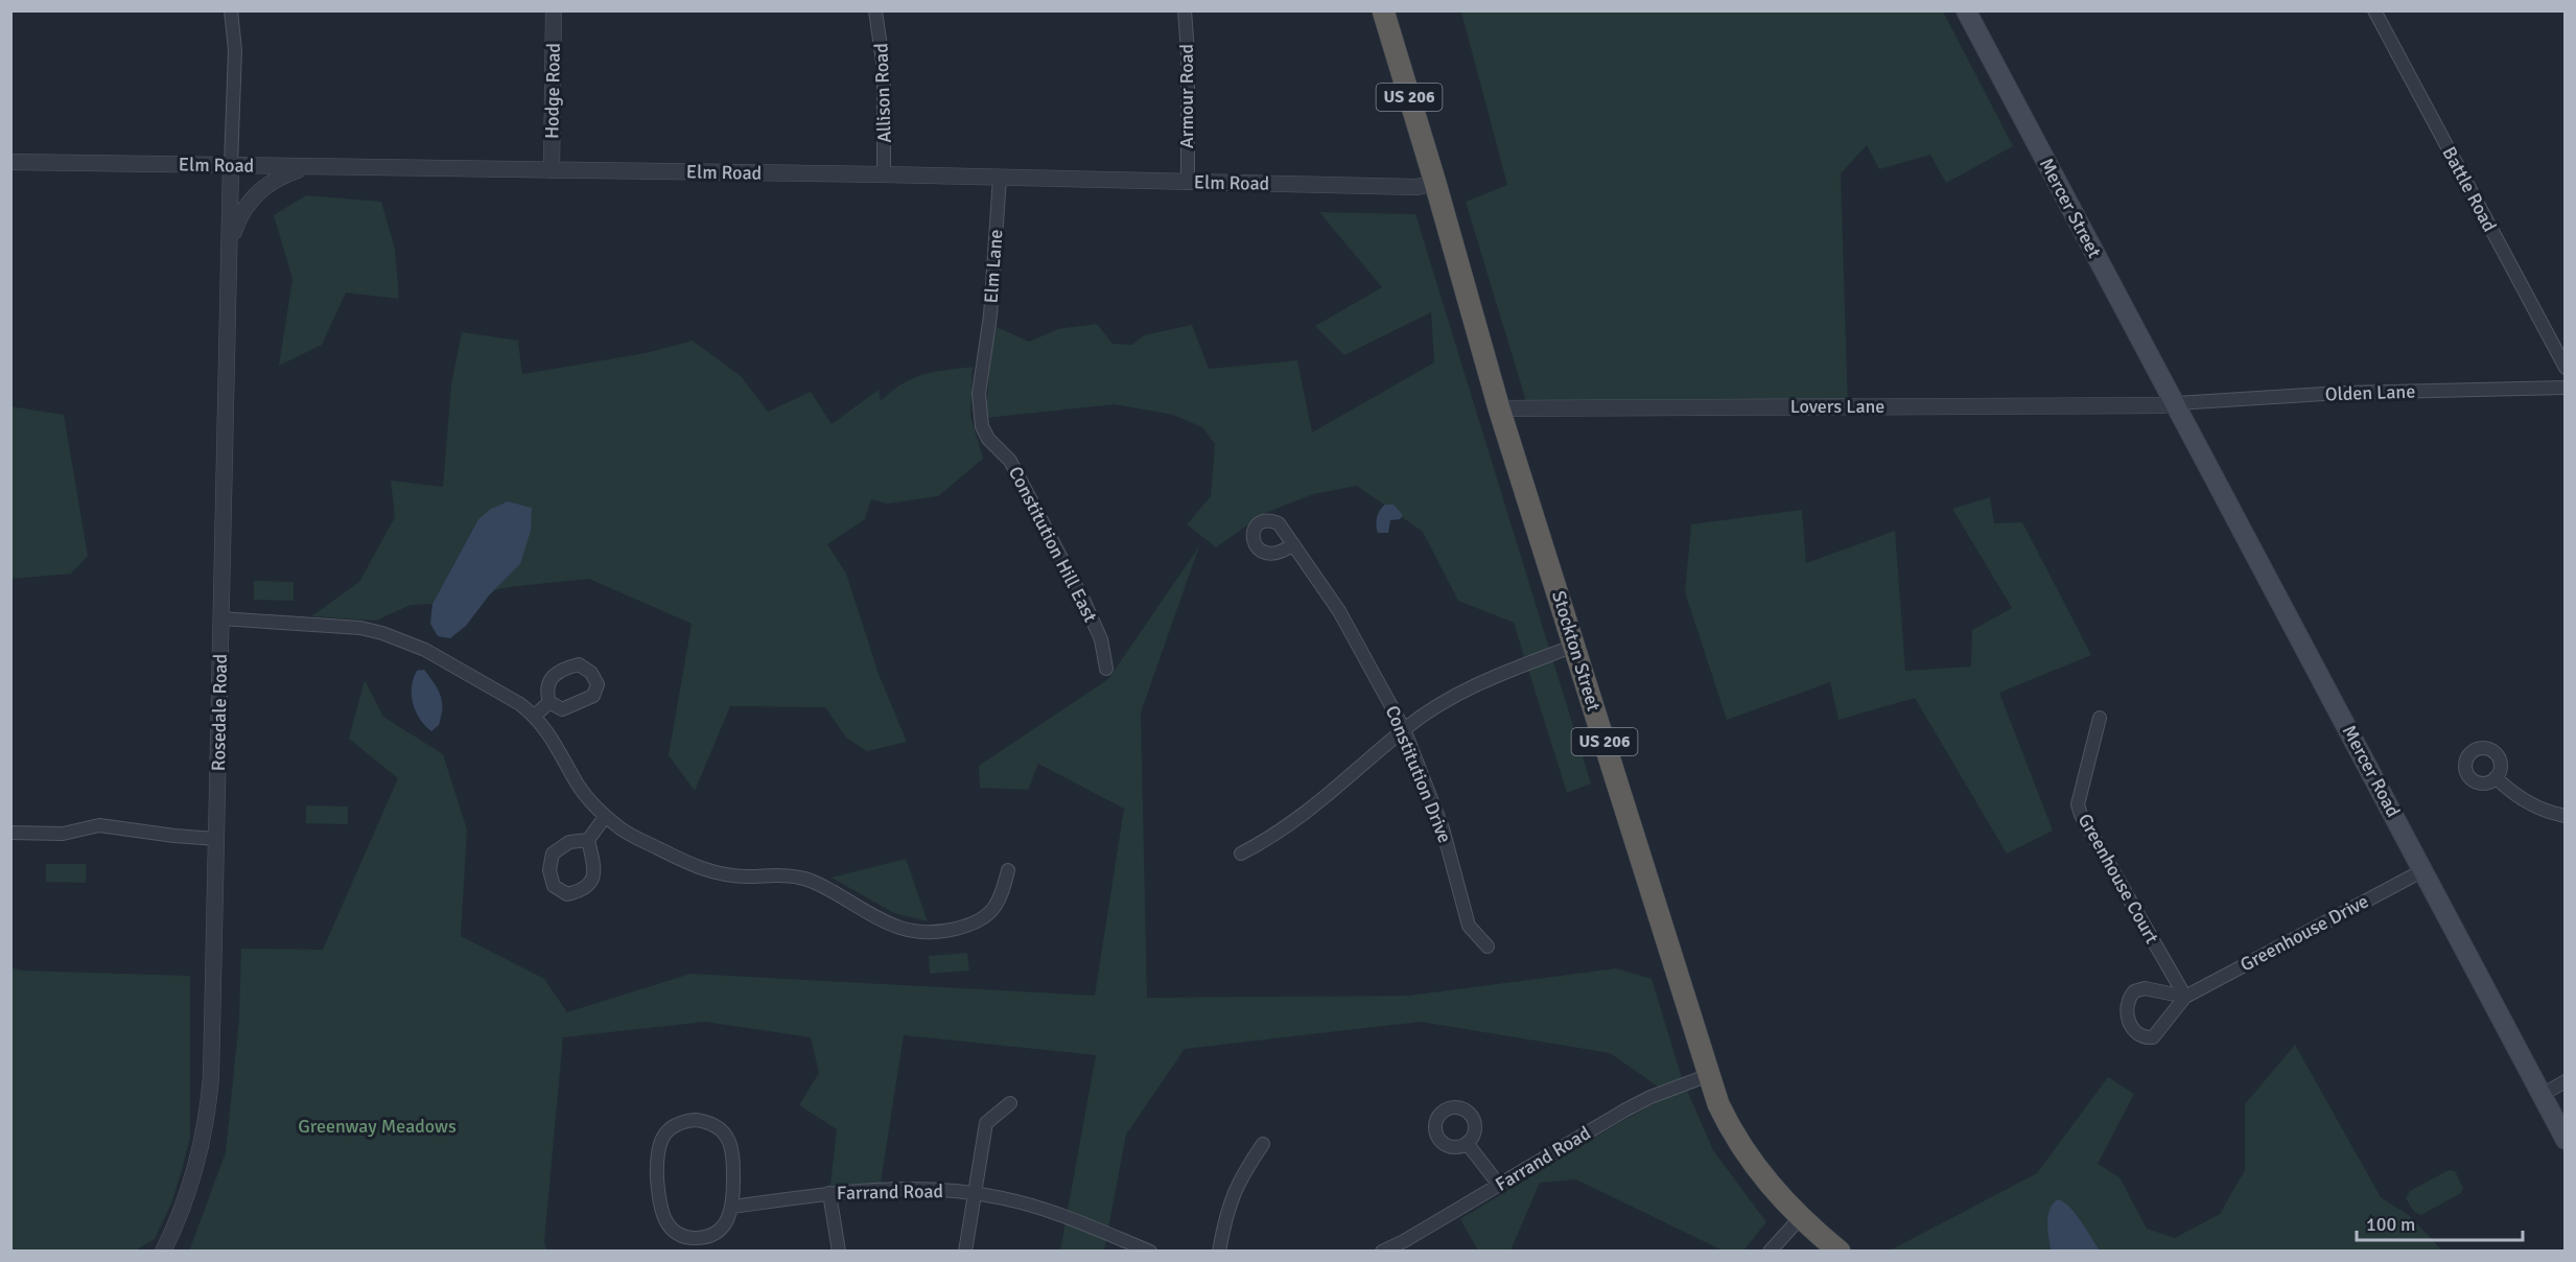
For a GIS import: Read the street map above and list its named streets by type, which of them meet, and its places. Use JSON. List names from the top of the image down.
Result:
{
  "streets": {
    "highway": ["US 206", "Stockton Street"],
    "main road": ["Mercer Street", "Mercer Road"],
    "street": [
      "Hodge Road",
      "Allison Road",
      "Armour Road",
      "Elm Road",
      "Battle Road",
      "Elm Lane",
      "Olden Lane",
      "Lovers Lane",
      "Constitution Hill East",
      "Rosedale Road",
      "Constitution Drive",
      "Greenhouse Court",
      "Greenhouse Drive",
      "Farrand Road"
    ]
  },
  "crossings": [
    ["Hodge Road", "Elm Road"],
    ["Allison Road", "Elm Road"],
    ["Armour Road", "Elm Road"],
    ["Elm Road", "Elm Lane"],
    ["Elm Road", "Stockton Street"],
    ["Elm Road", "Rosedale Road"],
    ["Mercer Street", "Olden Lane"],
    ["Mercer Street", "Lovers Lane"],
    ["Mercer Street", "Mercer Road"],
    ["Elm Lane", "Constitution Hill East"],
    ["Olden Lane", "Lovers Lane"],
    ["Olden Lane", "Mercer Road"],
    ["Lovers Lane", "Stockton Street"],
    ["Lovers Lane", "Mercer Road"],
    ["Stockton Street", "Farrand Road"],
    ["Mercer Road", "Greenhouse Drive"],
    ["Greenhouse Court", "Greenhouse Drive"]
  ],
  "parks": ["Greenway Meadows"],
  "scale_bar": "100 m"
}
